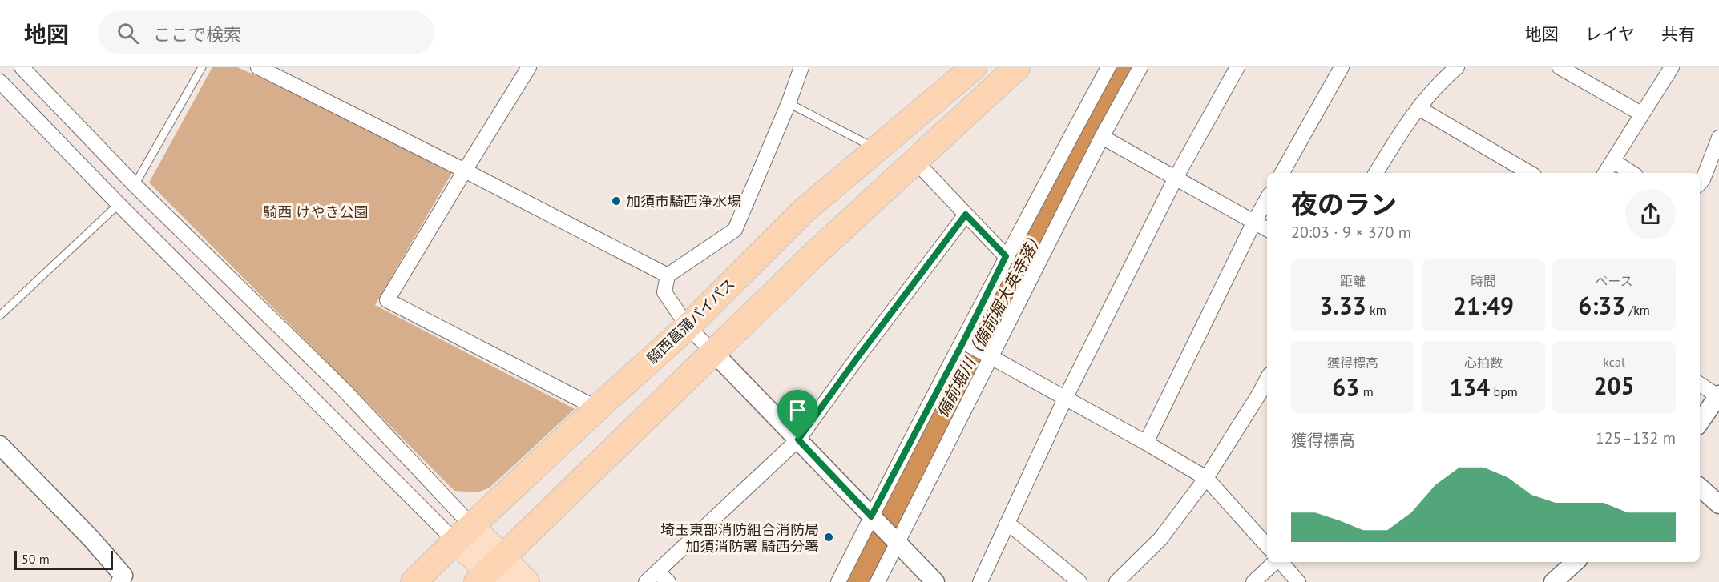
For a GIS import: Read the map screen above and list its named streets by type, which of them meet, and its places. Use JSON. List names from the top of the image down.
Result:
{
  "streets": {
    "highway": ["騎西菖蒲バイパス"]
  },
  "water": ["備前堀川（備前堀大英寺落）"],
  "parks": ["騎西 けやき公園"],
  "places": ["加須市騎西浄水場", "埼玉東部消防組合消防局 加須消防署 騎西分署"],
  "scale_bar": "50 m",
  "page": {
    "header": "地図",
    "search": "ここで検索",
    "nav": ["地図", "レイヤ", "共有"],
    "heading": ["夜のラン", "20:03 · 9 × 370 m"],
    "stats": [
      ["距離", "3.33 km"],
      ["時間", "21:49"],
      ["ペース", "6:33 /km"],
      ["獲得標高", "63 m"],
      ["心拍数", "134 bpm"],
      ["kcal", "205"]
    ],
    "chart": ["獲得標高", "125–132 m"],
    "scale": "50 m"
  }
}
